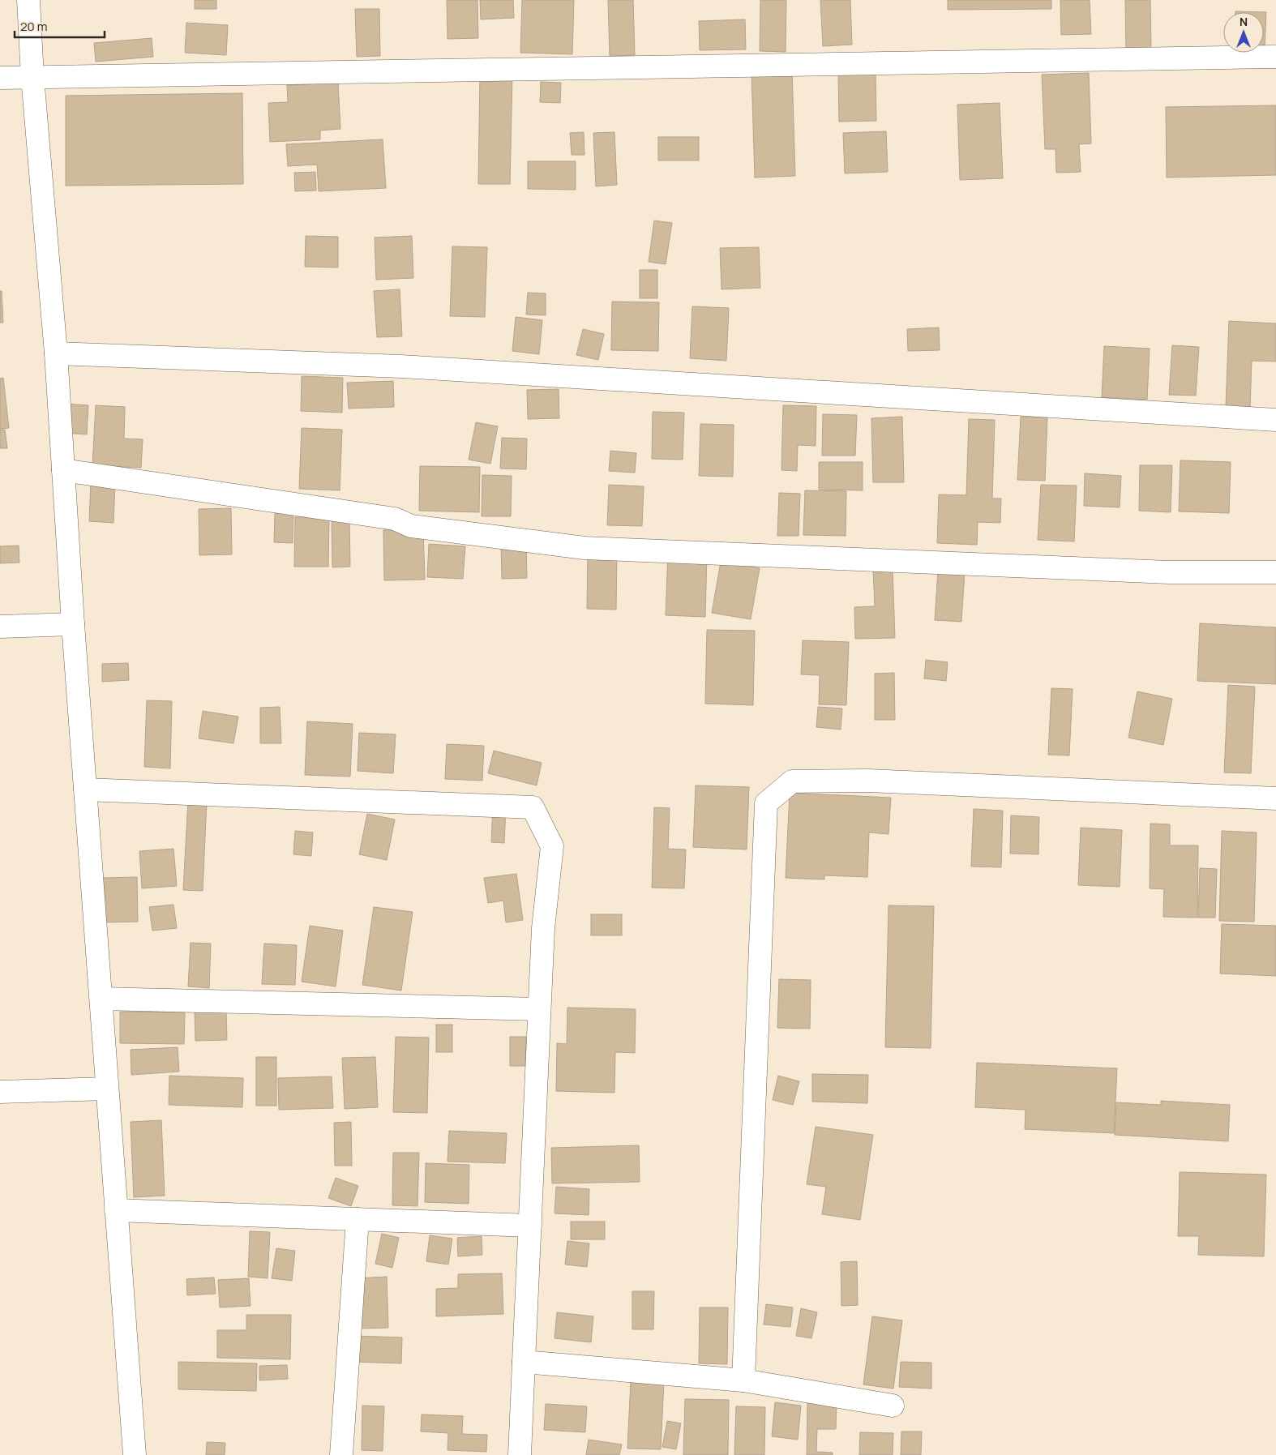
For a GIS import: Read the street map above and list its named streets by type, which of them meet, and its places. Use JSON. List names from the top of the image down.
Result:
{
  "scale_bar": "20 m",
  "north": "top"
}
